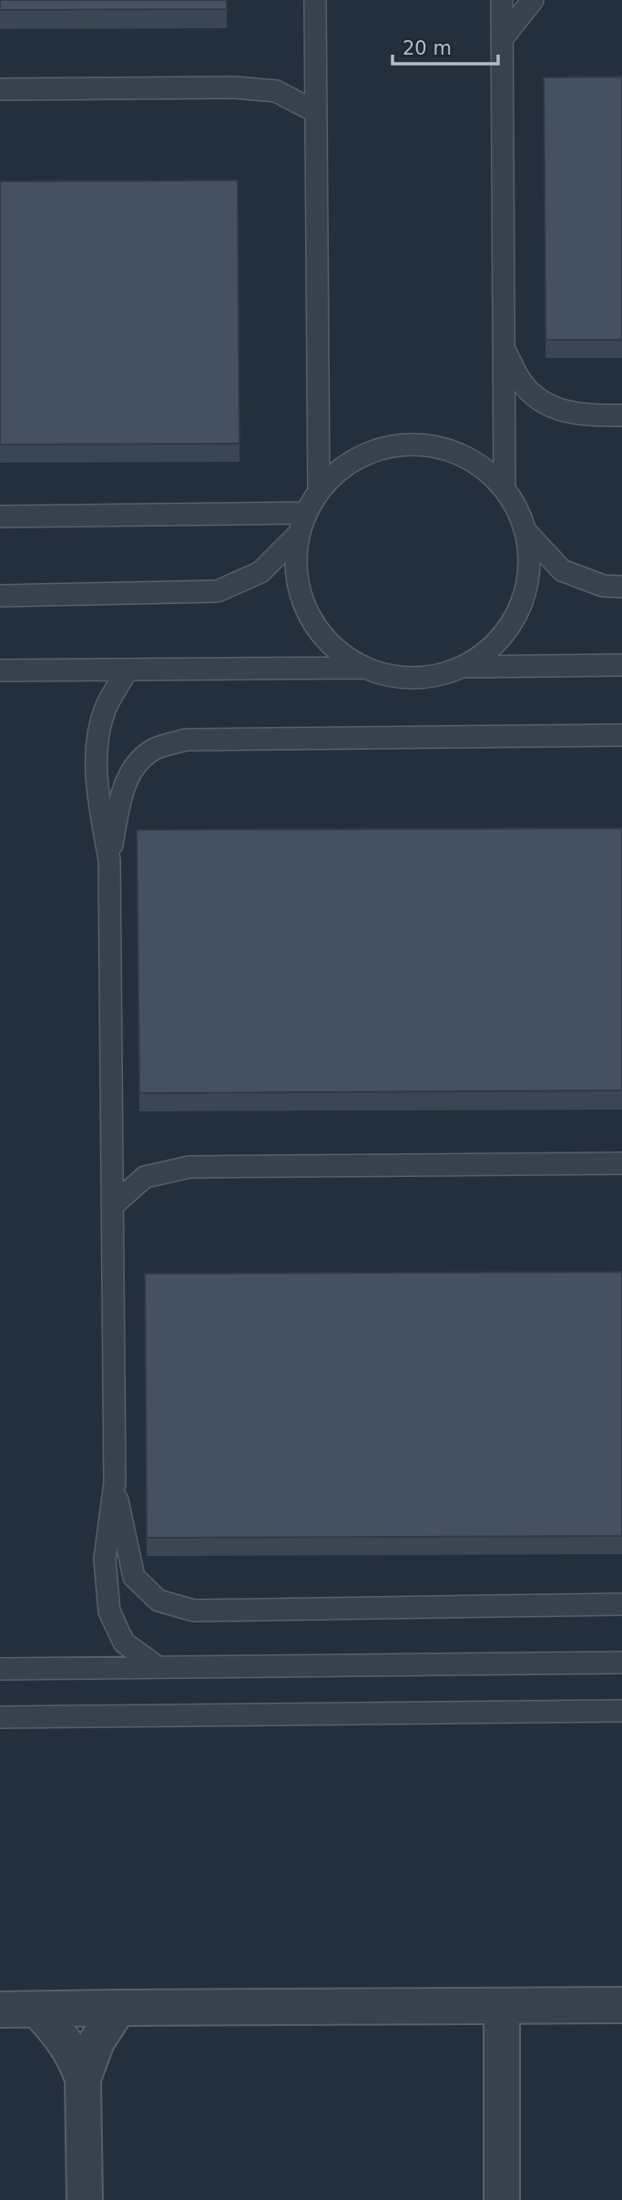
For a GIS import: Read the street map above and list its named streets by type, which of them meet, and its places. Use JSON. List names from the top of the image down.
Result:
{
  "scale_bar": "20 m"
}
